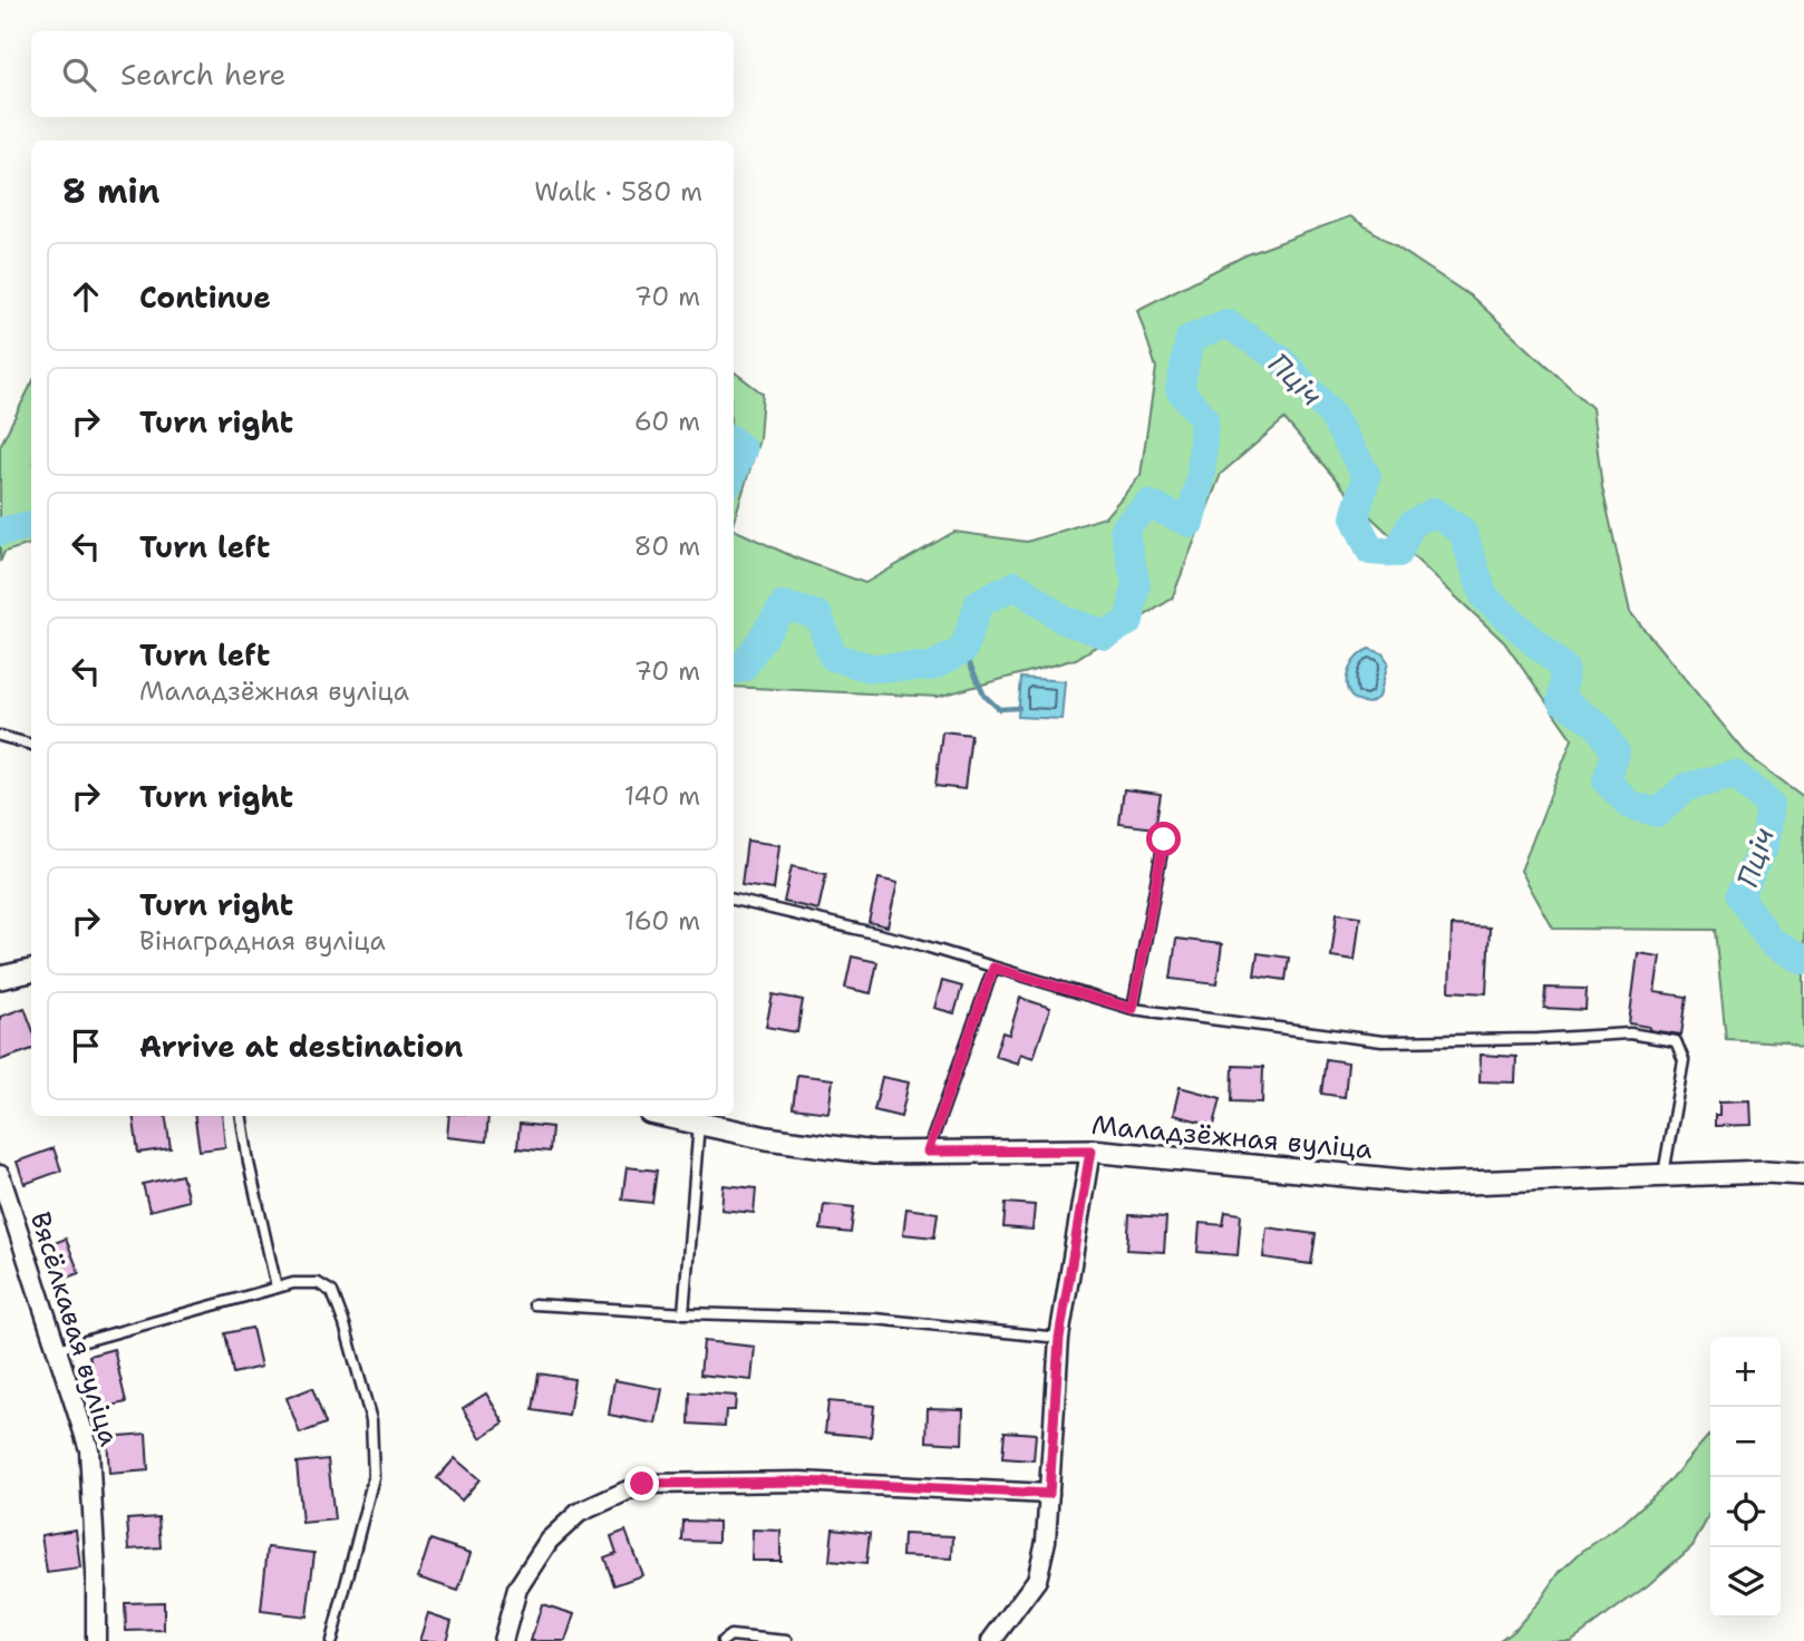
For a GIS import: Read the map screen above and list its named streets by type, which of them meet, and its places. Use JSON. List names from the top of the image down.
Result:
{
  "streets": {
    "street": ["Маладзёжная вуліца", "Вясёлкавая вуліца"]
  },
  "water": ["Пціч"],
  "page": {
    "search": "Search here",
    "heading": ["8 min", "Walk · 580 m"],
    "list": [
      ["Continue", "70 m"],
      ["Turn right", "60 m"],
      ["Turn left", "80 m"],
      ["Turn left", "Маладзёжная вуліца", "70 m"],
      ["Turn right", "140 m"],
      ["Turn right", "Вінаградная вуліца", "160 m"],
      "Arrive at destination"
    ],
    "map_buttons": ["+", "−"]
  }
}
